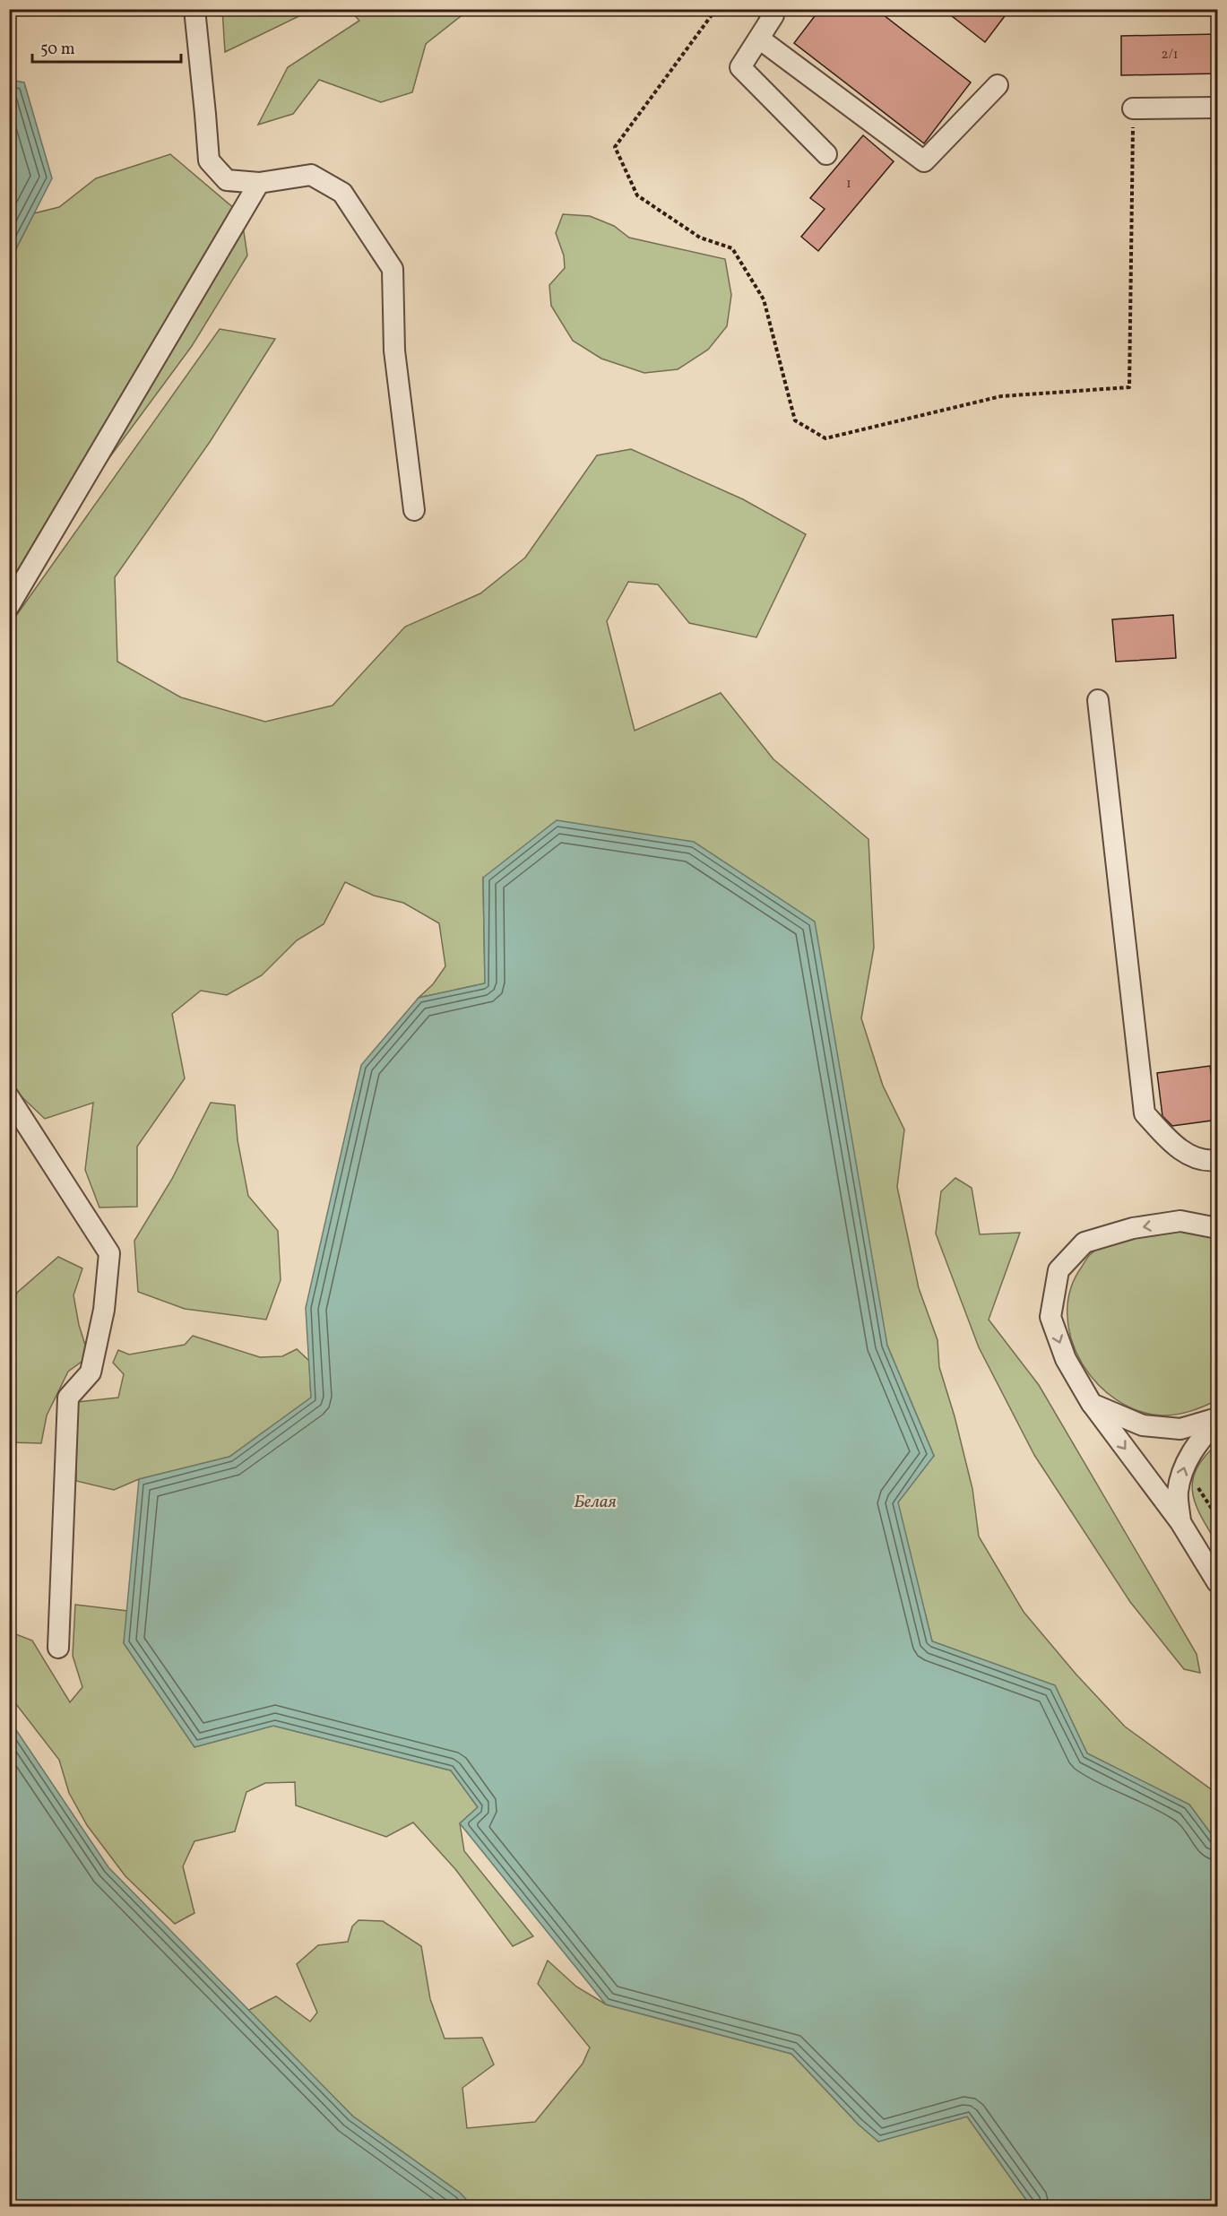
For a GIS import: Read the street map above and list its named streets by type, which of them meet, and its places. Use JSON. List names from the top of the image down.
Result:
{
  "water": ["Белая"],
  "house_numbers": ["2/1", "1"],
  "scale_bar": "50 m"
}
